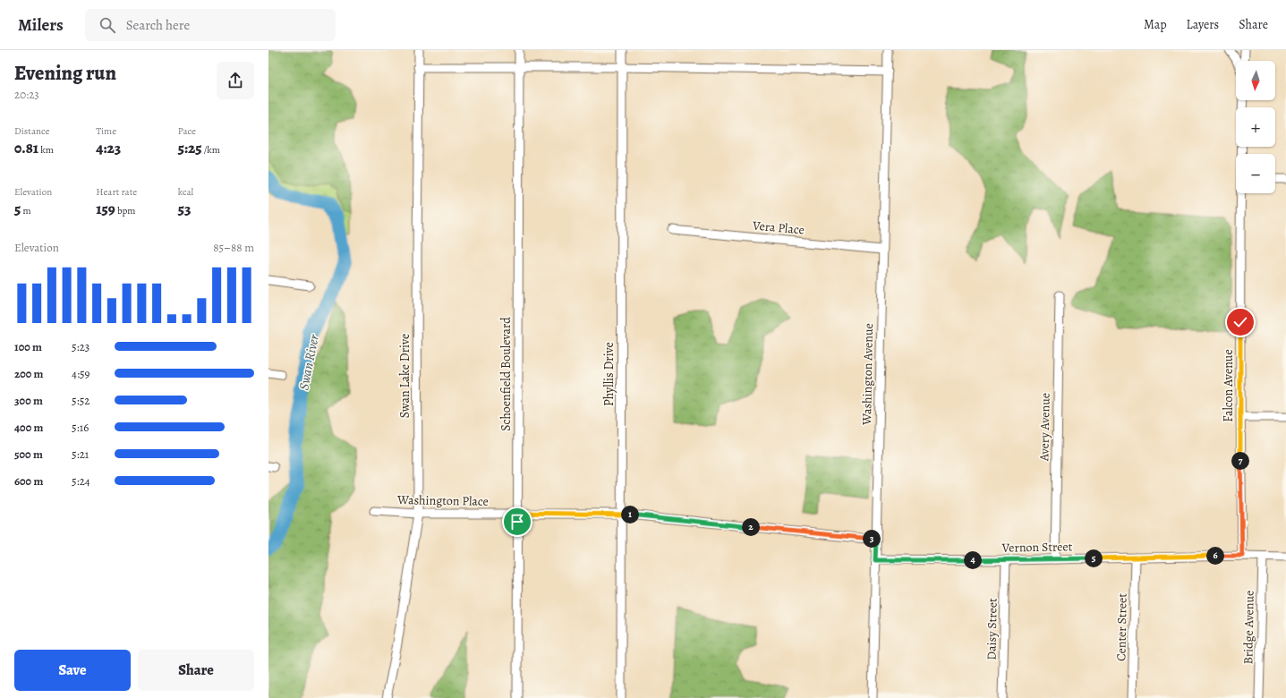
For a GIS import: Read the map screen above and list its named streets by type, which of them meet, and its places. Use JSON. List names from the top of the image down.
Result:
{
  "streets": {
    "street": [
      "Vera Place",
      "Schoenfield Boulevard",
      "Phyllis Drive",
      "Washington Avenue",
      "Swan Lake Drive",
      "Falcon Avenue",
      "Avery Avenue",
      "Washington Place",
      "Vernon Street",
      "Center Street",
      "Bridge Avenue",
      "Daisy Street"
    ]
  },
  "crossings": [
    ["Vera Place", "Washington Avenue"],
    ["Schoenfield Boulevard", "Washington Place"],
    ["Phyllis Drive", "Washington Place"],
    ["Washington Avenue", "Washington Place"],
    ["Washington Avenue", "Vernon Street"],
    ["Swan Lake Drive", "Washington Place"],
    ["Falcon Avenue", "Vernon Street"],
    ["Avery Avenue", "Vernon Street"],
    ["Vernon Street", "Center Street"],
    ["Vernon Street", "Bridge Avenue"],
    ["Vernon Street", "Daisy Street"]
  ],
  "water": ["Swan River"],
  "north": "bottom",
  "page": {
    "header": "Milers",
    "search": "Search here",
    "nav": ["Map", "Layers", "Share"],
    "heading": ["Evening run", "20:23"],
    "map_buttons": ["+", "−"],
    "stats": [
      ["Distance", "0.81 km"],
      ["Time", "4:23"],
      ["Pace", "5:25 /km"],
      ["Elevation", "5 m"],
      ["Heart rate", "159 bpm"],
      ["kcal", "53"]
    ],
    "chart": ["Elevation", "85–88 m"],
    "list": [
      {
        "name": "100 m",
        "note": "5:23"
      },
      {
        "name": "200 m",
        "note": "4:59"
      },
      {
        "name": "300 m",
        "note": "5:52"
      },
      {
        "name": "400 m",
        "note": "5:16"
      },
      {
        "name": "500 m",
        "note": "5:21"
      },
      {
        "name": "600 m",
        "note": "5:24"
      }
    ],
    "pins": [
      "7",
      "1",
      "2",
      "3",
      "6",
      "5",
      "4"
    ],
    "buttons": ["Save", "Share"]
  }
}
